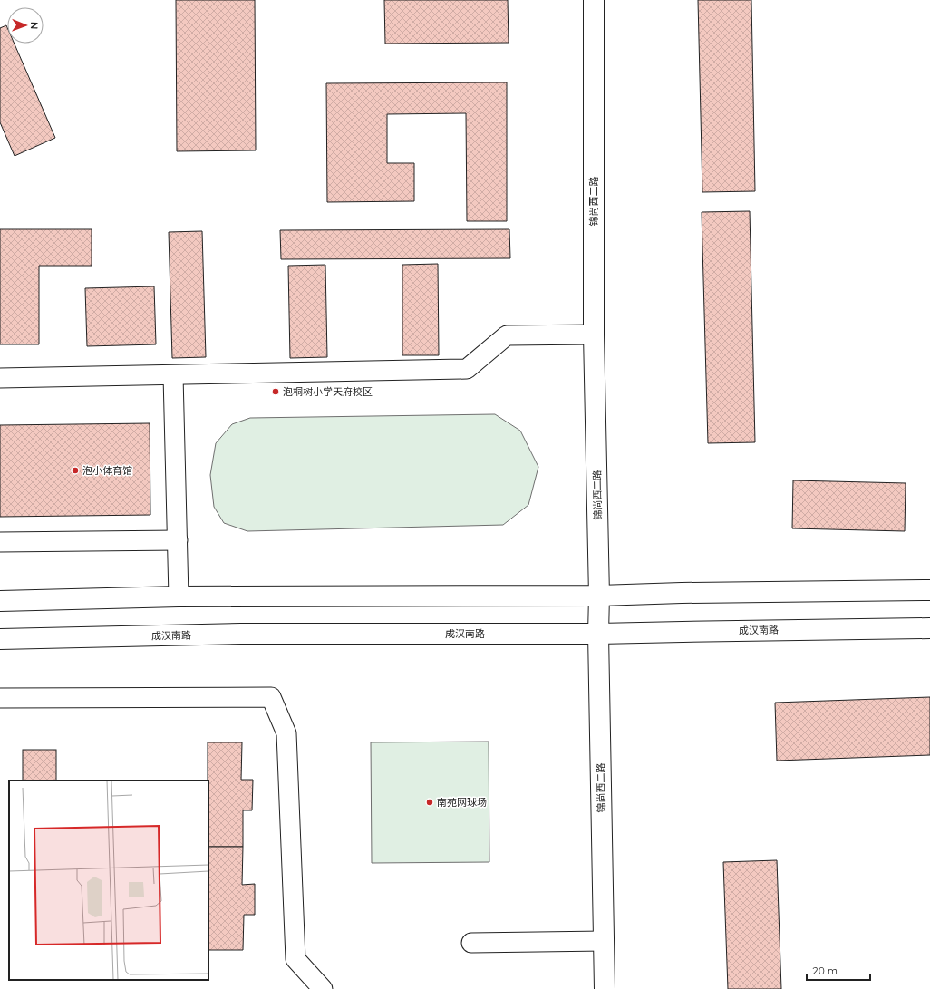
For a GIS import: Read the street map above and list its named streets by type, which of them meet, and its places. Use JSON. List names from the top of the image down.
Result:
{
  "streets": {
    "main road": ["锦尚西二路", "成汉南路"]
  },
  "crossings": [
    ["锦尚西二路", "成汉南路"]
  ],
  "places": ["泡桐树小学天府校区", "泡小体育馆", "南苑网球场"],
  "scale_bar": "20 m",
  "north": "right"
}
